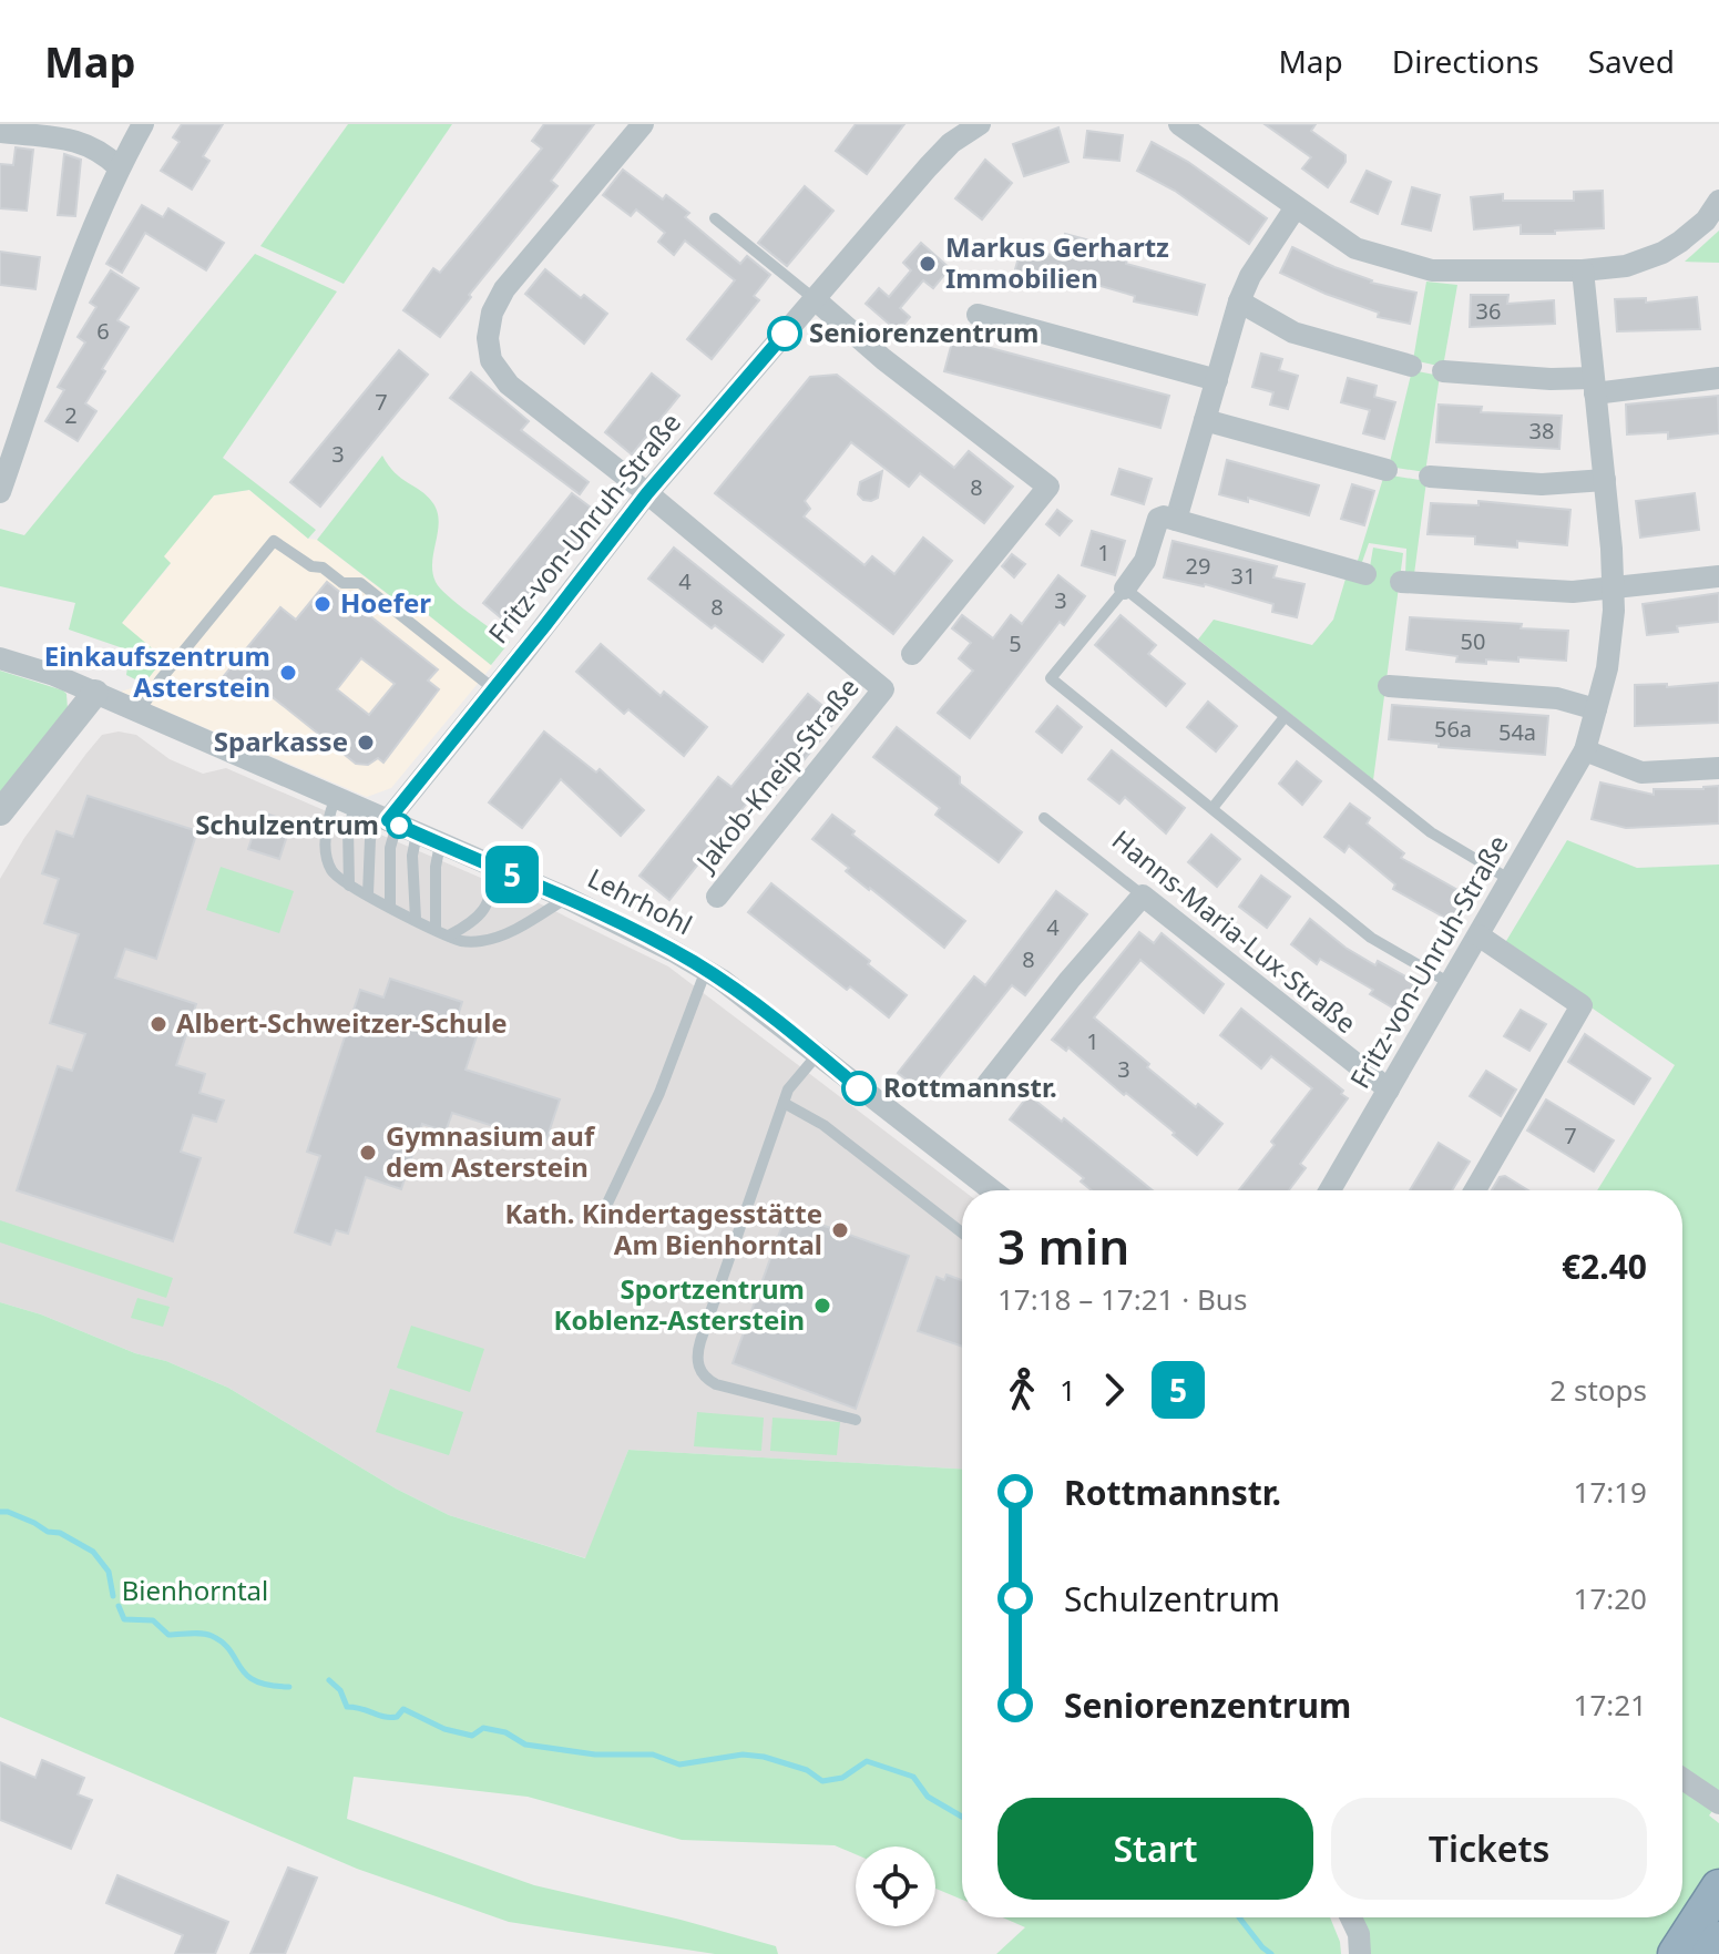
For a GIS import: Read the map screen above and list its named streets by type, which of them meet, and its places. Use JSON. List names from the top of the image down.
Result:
{
  "streets": {
    "street": [
      "Fritz-von-Unruh-Straße",
      "Jakob-Kneip-Straße",
      "Lehrhohl",
      "Hanns-Maria-Lux-Straße"
    ]
  },
  "crossings": [
    ["Fritz-von-Unruh-Straße", "Jakob-Kneip-Straße"],
    ["Fritz-von-Unruh-Straße", "Lehrhohl"],
    ["Fritz-von-Unruh-Straße", "Hanns-Maria-Lux-Straße"]
  ],
  "parks": ["Bienhorntal"],
  "places": [
    "Markus Gerhartz Immobilien",
    "Seniorenzentrum",
    "Hoefer",
    "Einkaufszentrum Asterstein",
    "Sparkasse",
    "Schulzentrum",
    "Albert-Schweitzer-Schule",
    "Rottmannstr.",
    "Gymnasium auf dem Asterstein",
    "Kath. Kindertagesstätte Am Bienhorntal",
    "Sportzentrum Koblenz-Asterstein"
  ],
  "lines": ["bus line 5"],
  "house_numbers": [
    "36",
    "6",
    "7",
    "2",
    "38",
    "3",
    "8",
    "1",
    "29",
    "31",
    "4",
    "3",
    "8",
    "50",
    "5",
    "56a",
    "54a",
    "4",
    "8",
    "1",
    "3",
    "7"
  ],
  "page": {
    "header": "Map",
    "nav": ["Map", "Directions", "Saved"],
    "on_map": "5",
    "heading": ["3 min", "17:18 – 17:21 · Bus", "€2.40"],
    "legs": ["1", "5", "2 stops"],
    "list": [
      {
        "name": "Rottmannstr.",
        "value": "17:19"
      },
      {
        "name": "Schulzentrum",
        "value": "17:20"
      },
      {
        "name": "Seniorenzentrum",
        "value": "17:21"
      }
    ],
    "buttons": ["Start", "Tickets"]
  }
}
